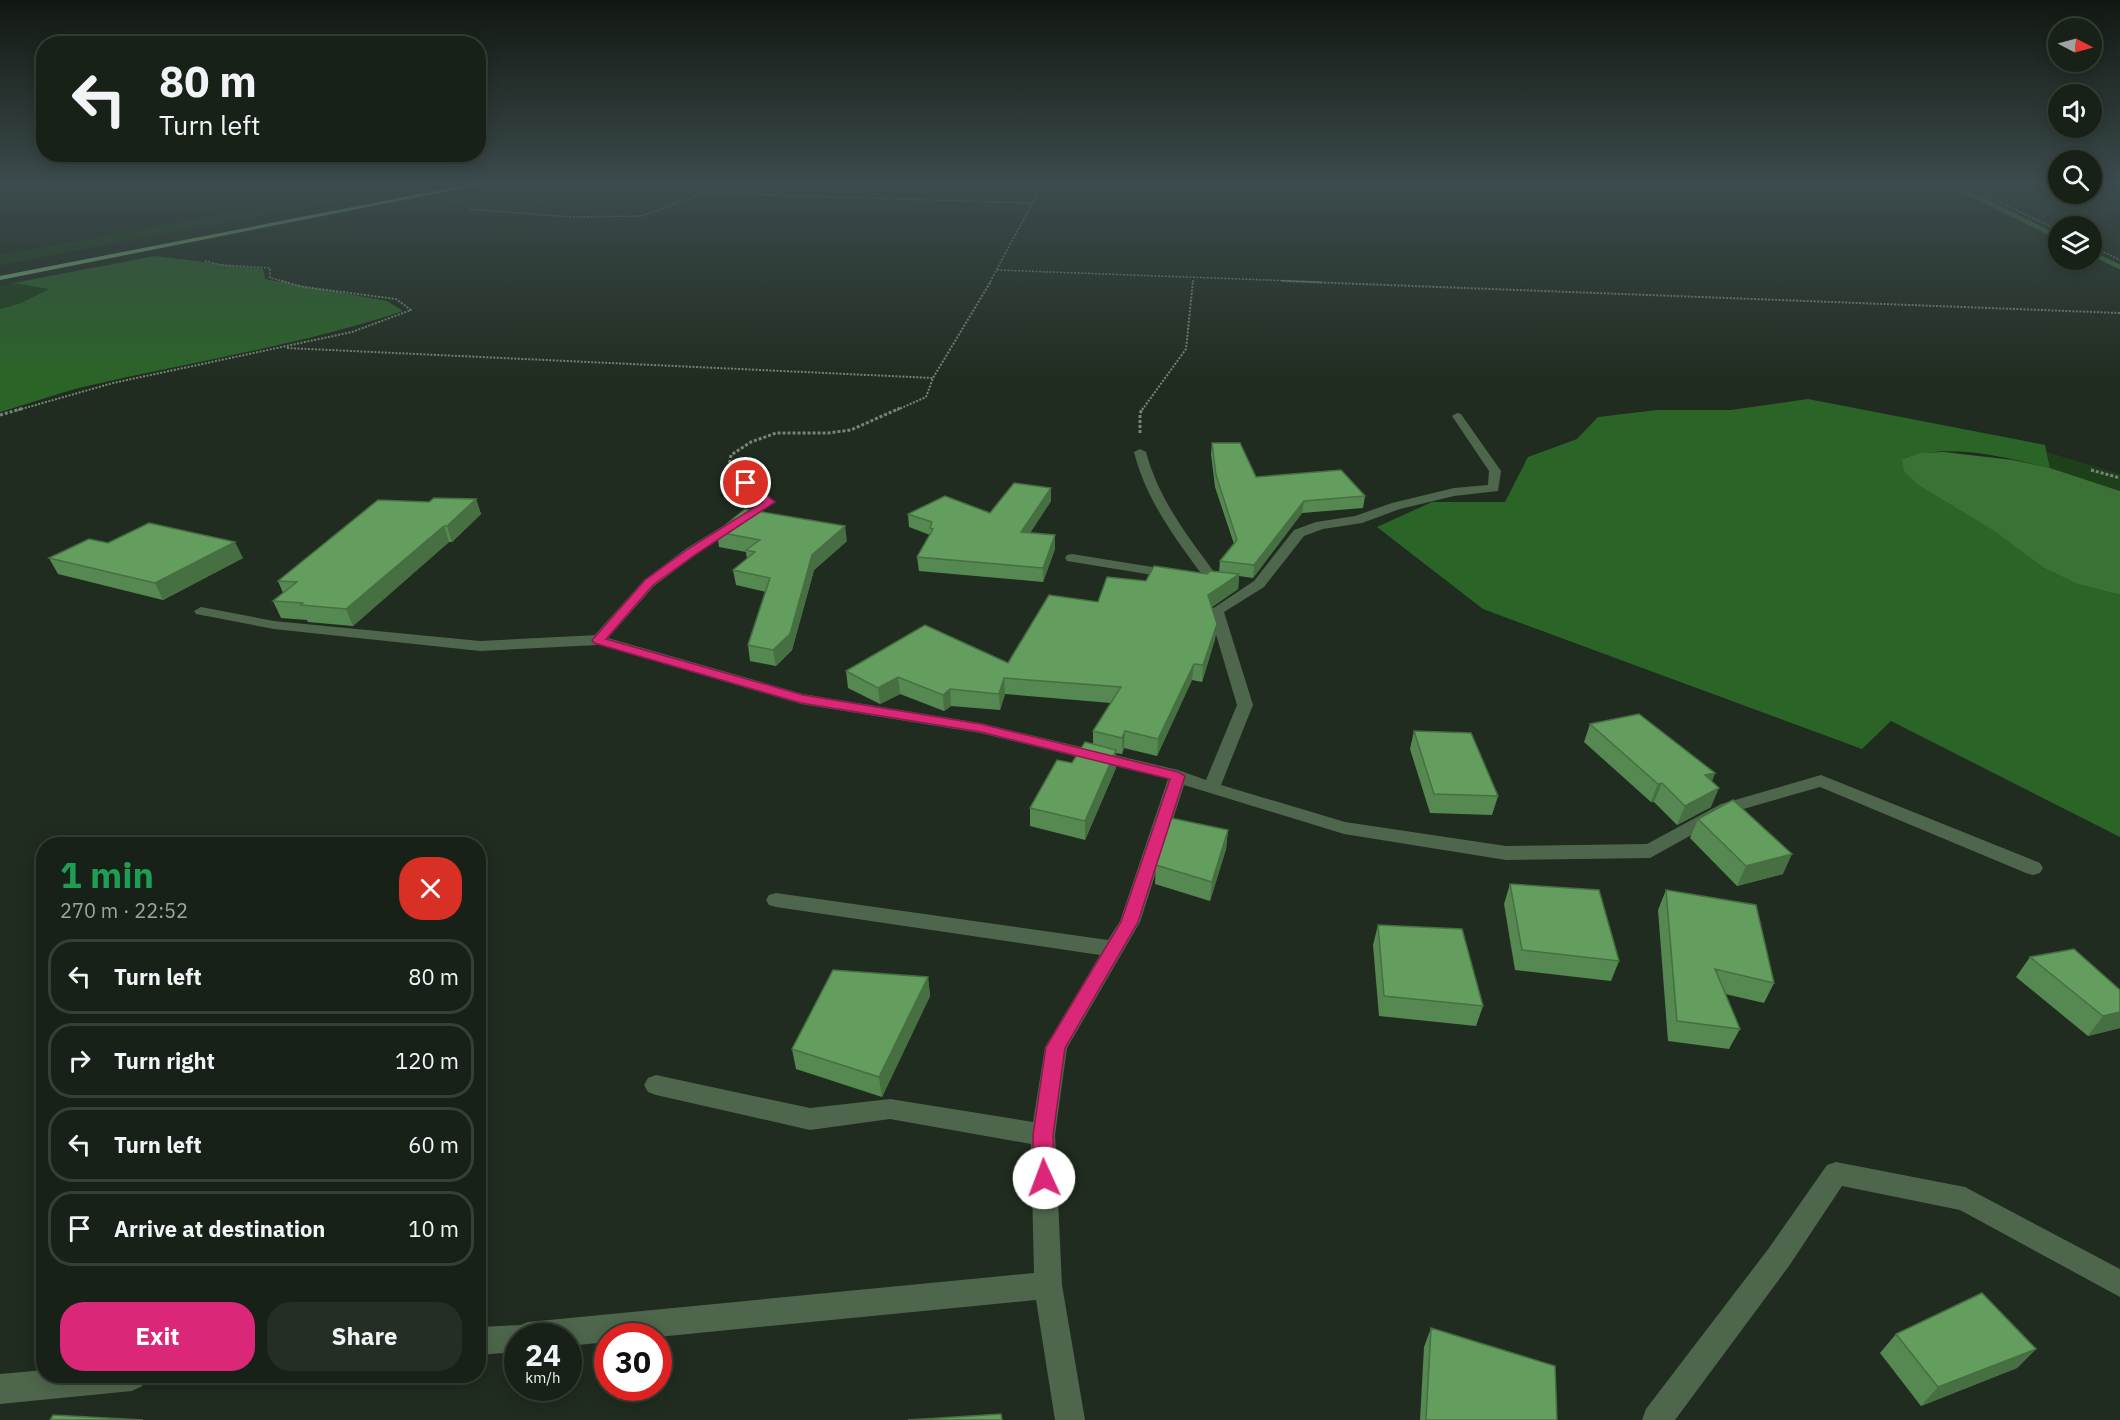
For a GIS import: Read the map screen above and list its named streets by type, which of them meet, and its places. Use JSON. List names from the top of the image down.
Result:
{
  "north": "right",
  "page": {
    "turn": ["80 m", "Turn left"],
    "heading": ["1 min", "270 m · 22:52"],
    "list": [
      {
        "name": "Turn left",
        "value": "80 m"
      },
      {
        "name": "Turn right",
        "value": "120 m"
      },
      {
        "name": "Turn left",
        "value": "60 m"
      },
      {
        "name": "Arrive at destination",
        "value": "10 m"
      }
    ],
    "buttons": ["Exit", "Share"],
    "speed": "24 km/h",
    "limit": "30"
  }
}
